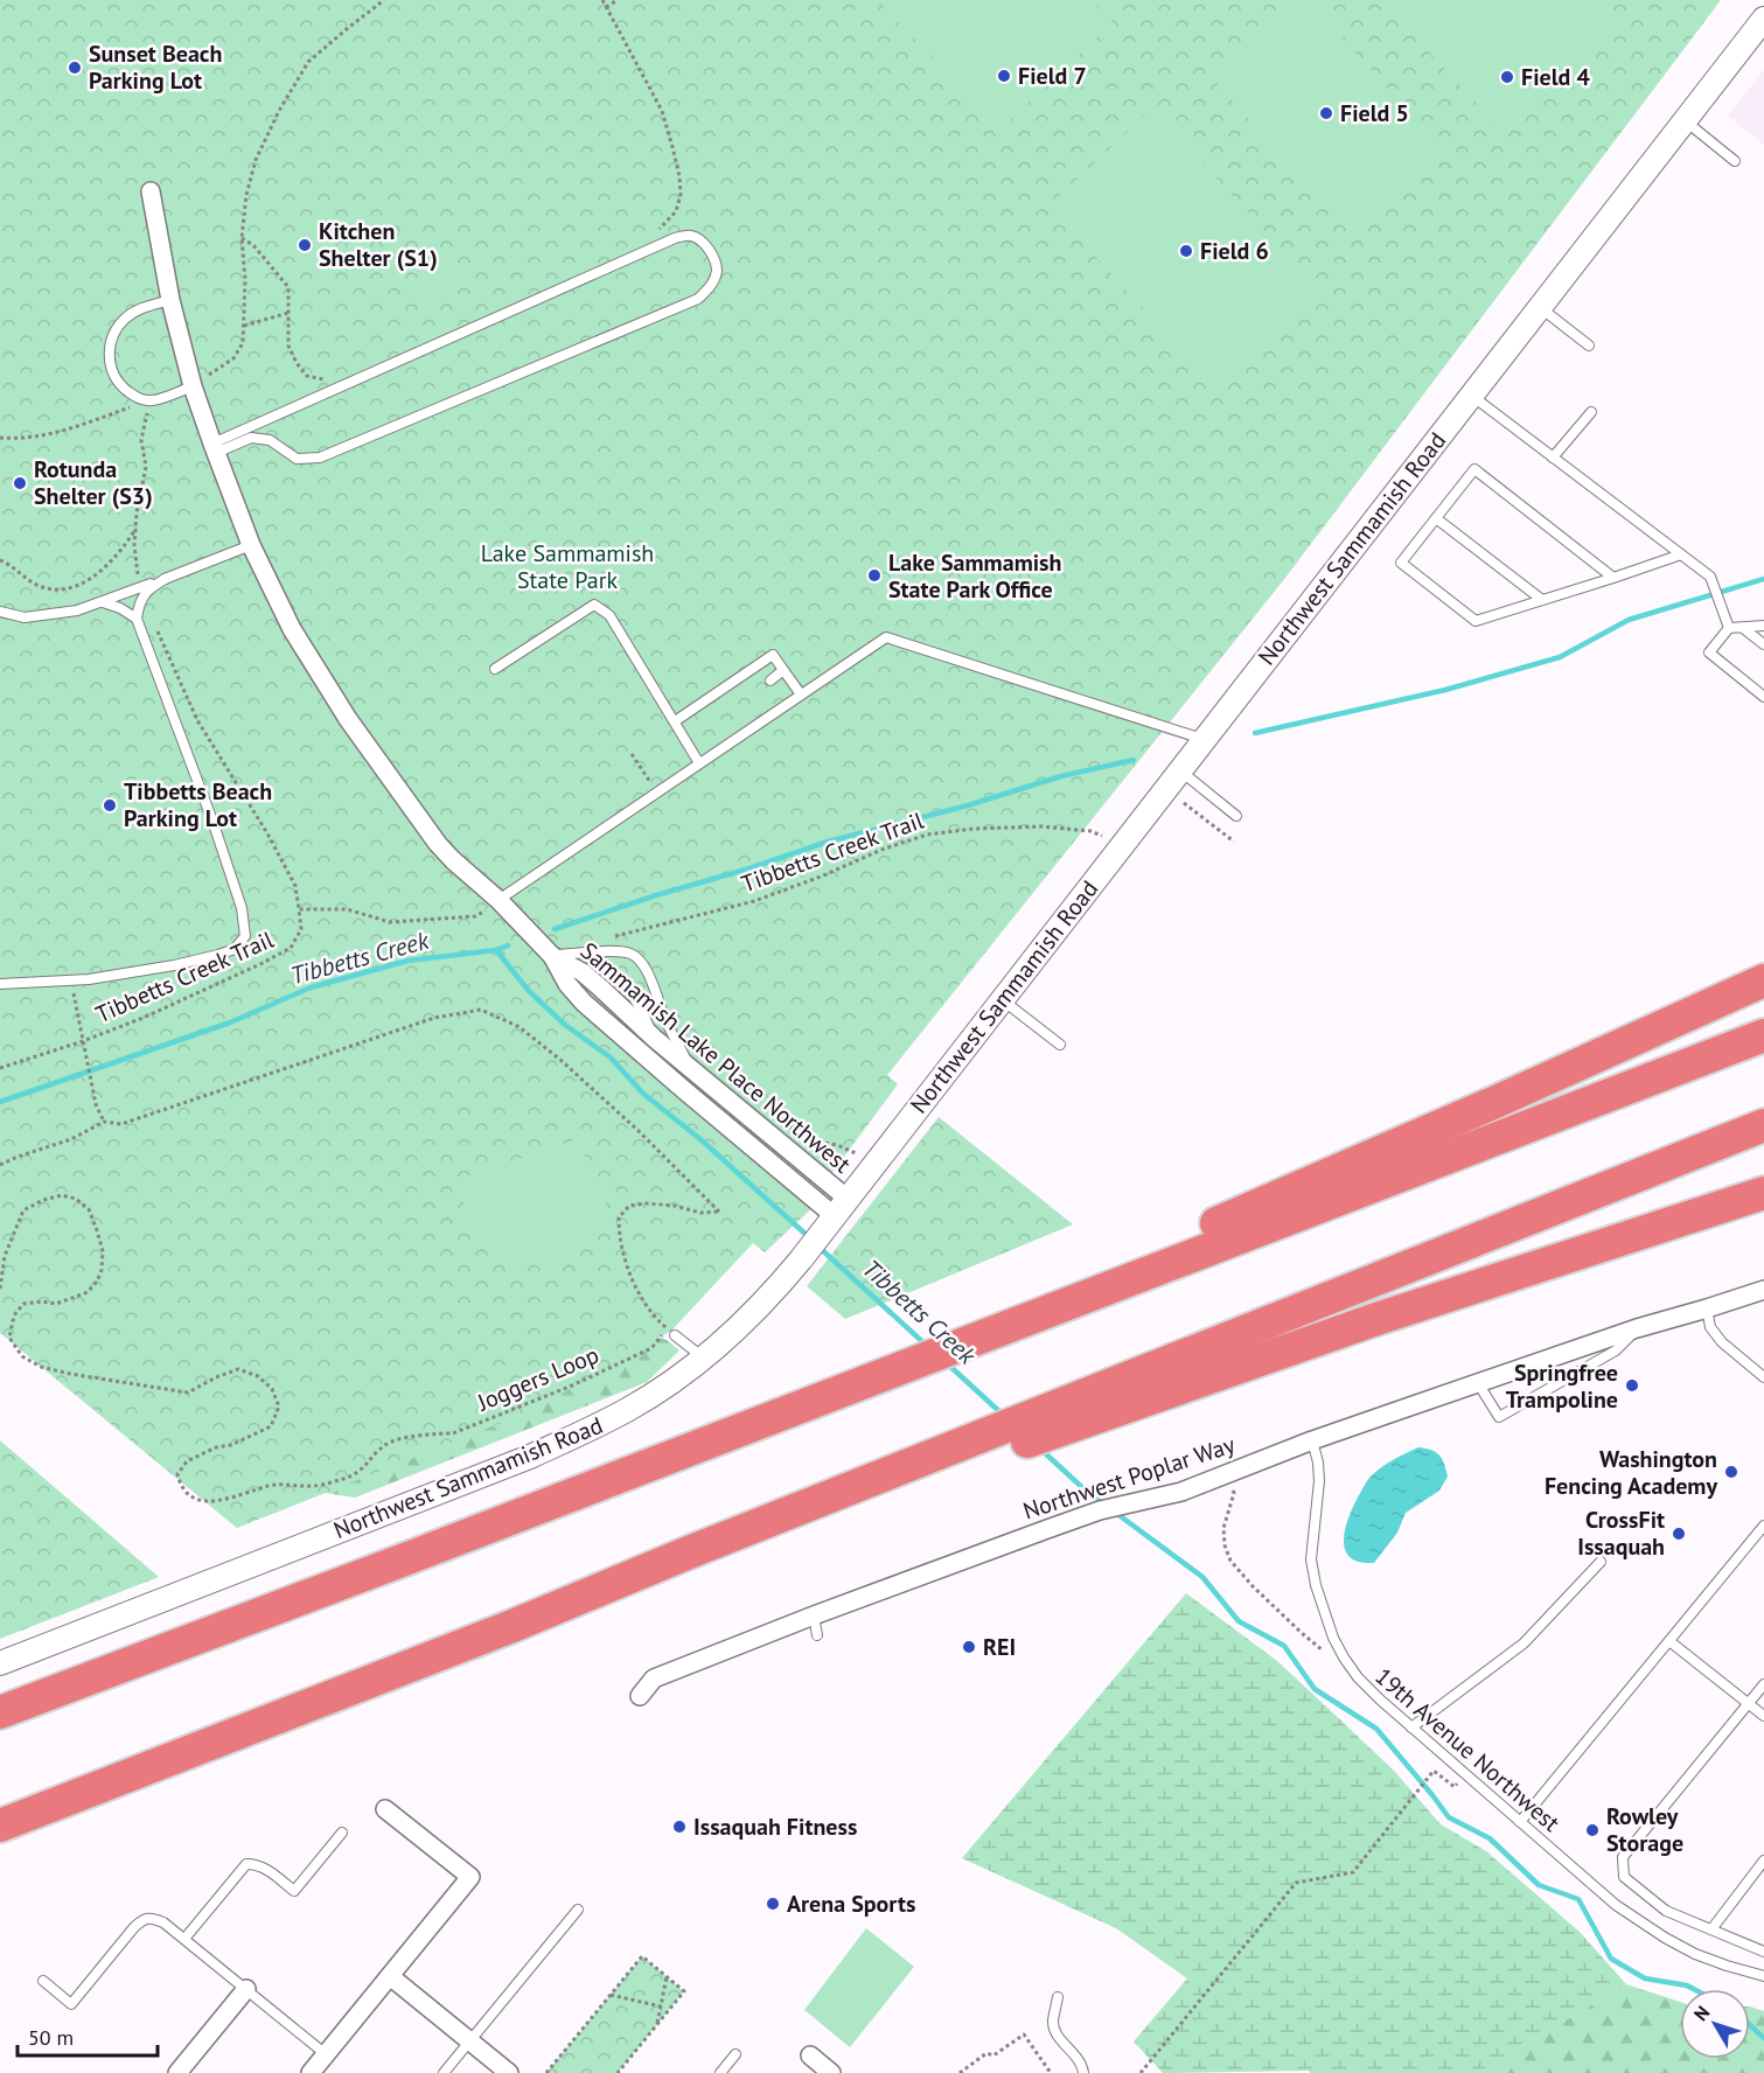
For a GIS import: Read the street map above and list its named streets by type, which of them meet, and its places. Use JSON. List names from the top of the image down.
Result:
{
  "streets": {
    "street": ["Northwest Sammamish Road", "Sammamish Lake Place Northwest", "Northwest Poplar Way"],
    "lane": ["19th Avenue Northwest"],
    "path": ["Tibbetts Creek Trail", "Joggers Loop"]
  },
  "crossings": [
    ["Northwest Sammamish Road", "Sammamish Lake Place Northwest"],
    ["Northwest Poplar Way", "19th Avenue Northwest"]
  ],
  "water": ["Tibbetts Creek"],
  "parks": ["Lake Sammamish State Park"],
  "places": [
    "Sunset Beach Parking Lot",
    "Field 7",
    "Field 4",
    "Field 5",
    "Kitchen Shelter (S1)",
    "Field 6",
    "Rotunda Shelter (S3)",
    "Lake Sammamish State Park Office",
    "Tibbetts Beach Parking Lot",
    "Springfree Trampoline",
    "Washington Fencing Academy",
    "CrossFit Issaquah",
    "REI",
    "Issaquah Fitness",
    "Rowley Storage",
    "Arena Sports"
  ],
  "scale_bar": "50 m",
  "north": "top left"
}
